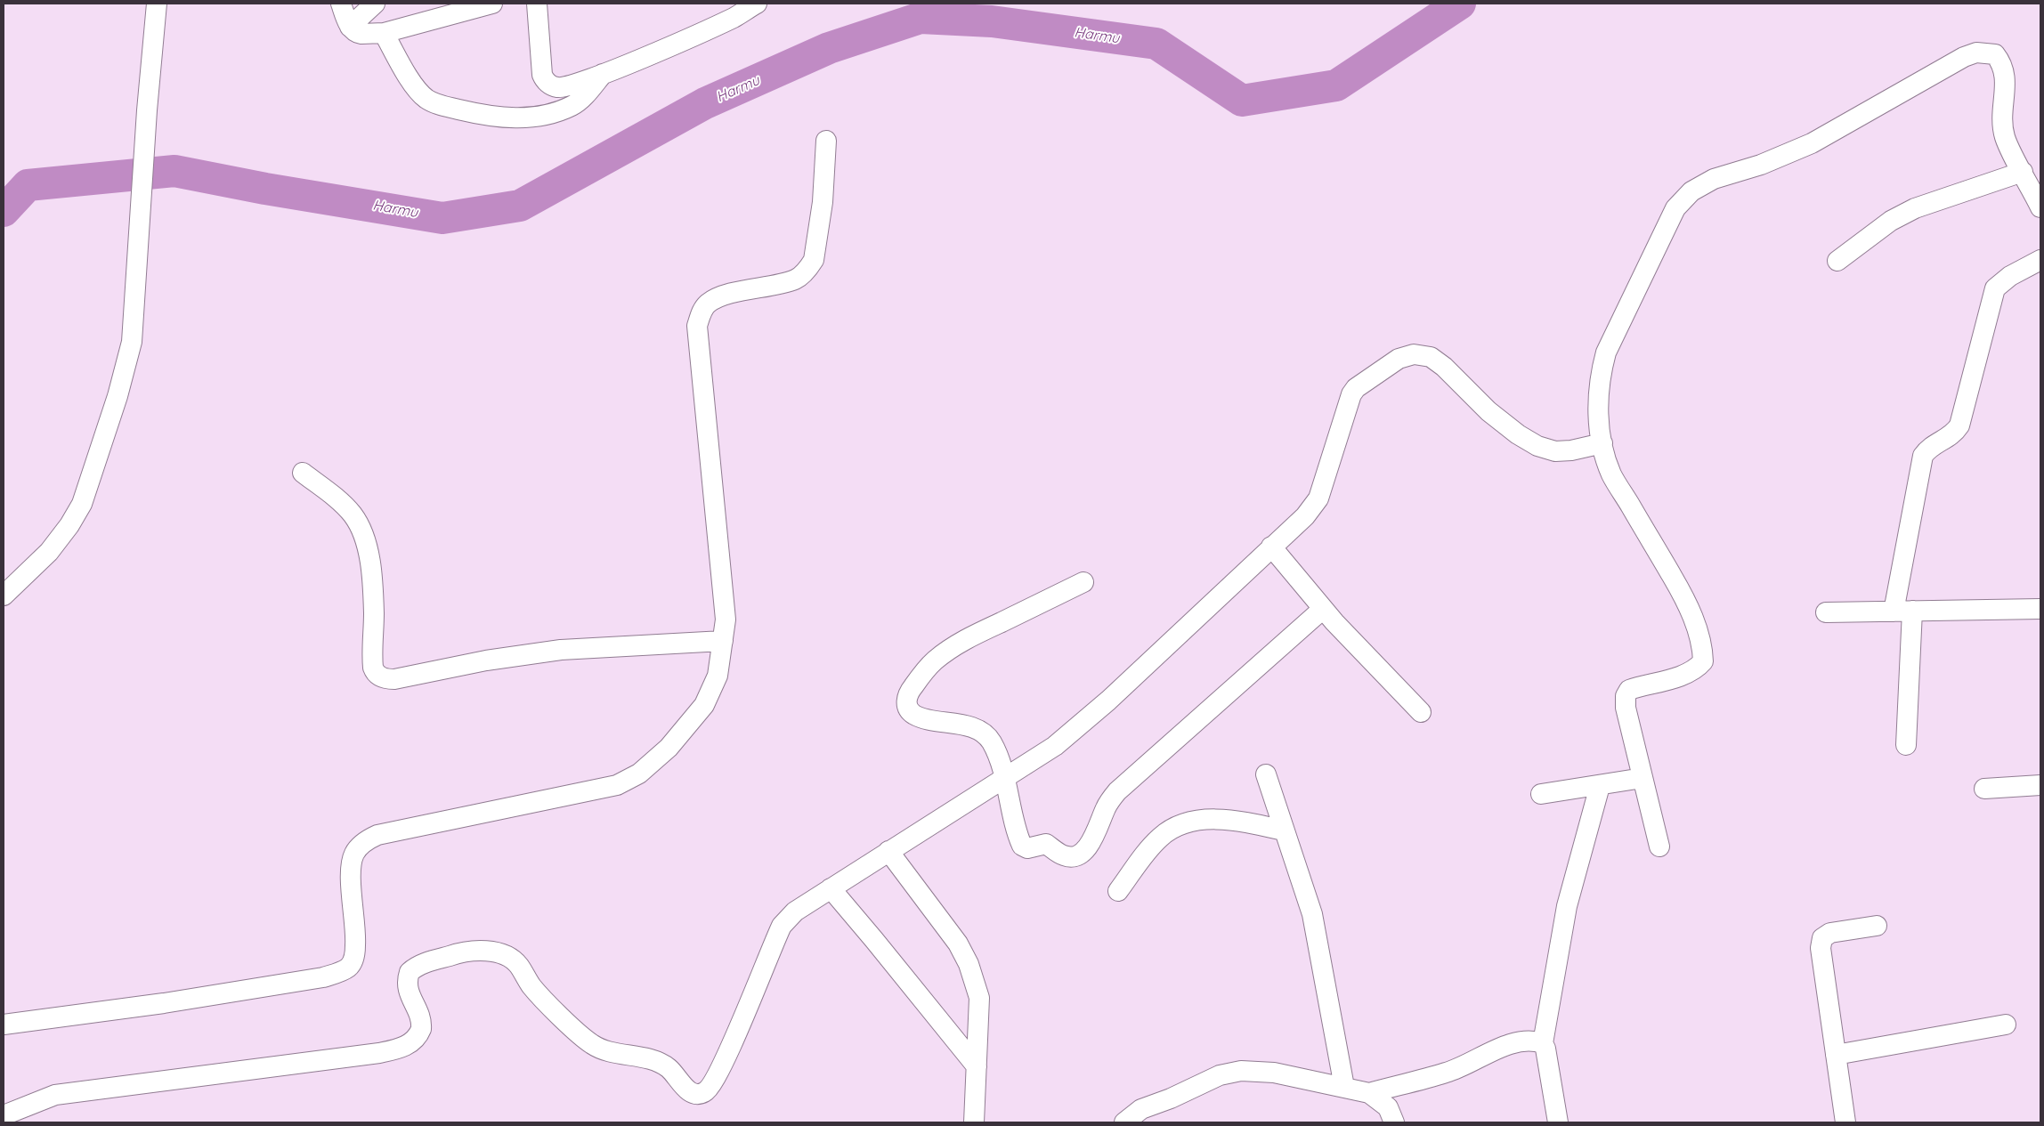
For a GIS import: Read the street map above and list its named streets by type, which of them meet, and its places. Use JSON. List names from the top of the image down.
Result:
{
  "water": ["Harmu"]
}
